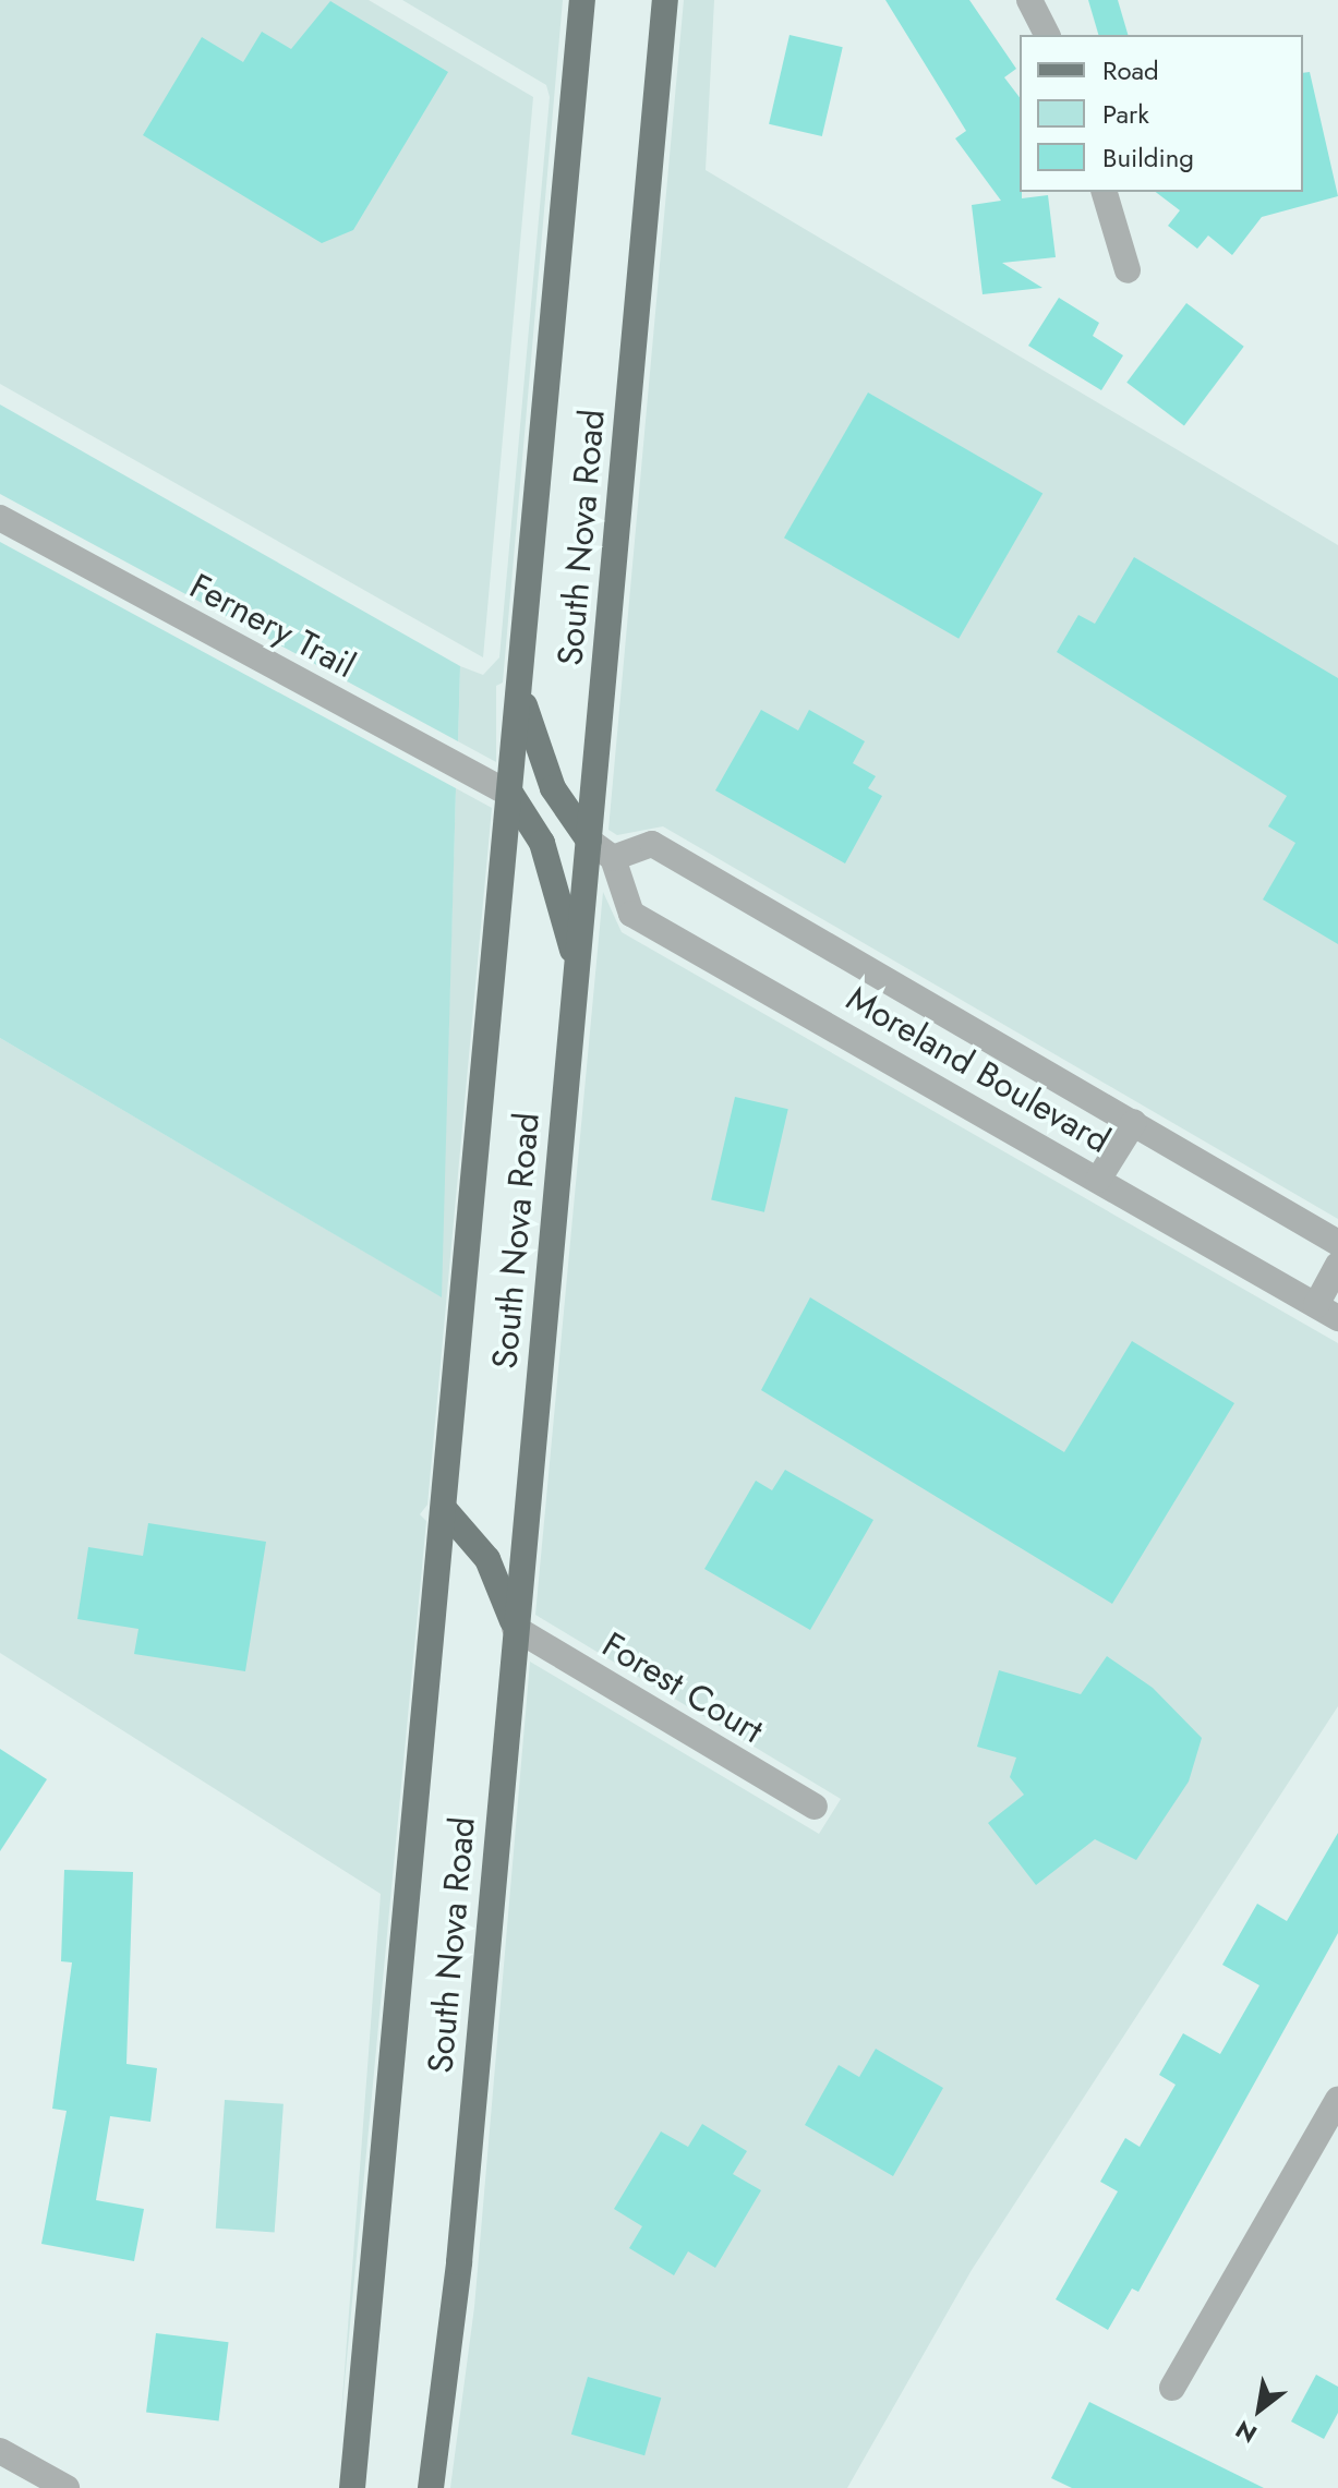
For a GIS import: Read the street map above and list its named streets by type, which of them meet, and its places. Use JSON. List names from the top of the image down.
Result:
{
  "streets": {
    "main road": ["South Nova Road"],
    "street": ["Fernery Trail", "Moreland Boulevard", "Forest Court"]
  },
  "crossings": [
    ["South Nova Road", "Fernery Trail"],
    ["South Nova Road", "Forest Court"]
  ],
  "legend": ["Road", "Park", "Building"],
  "north": "bottom left"
}
